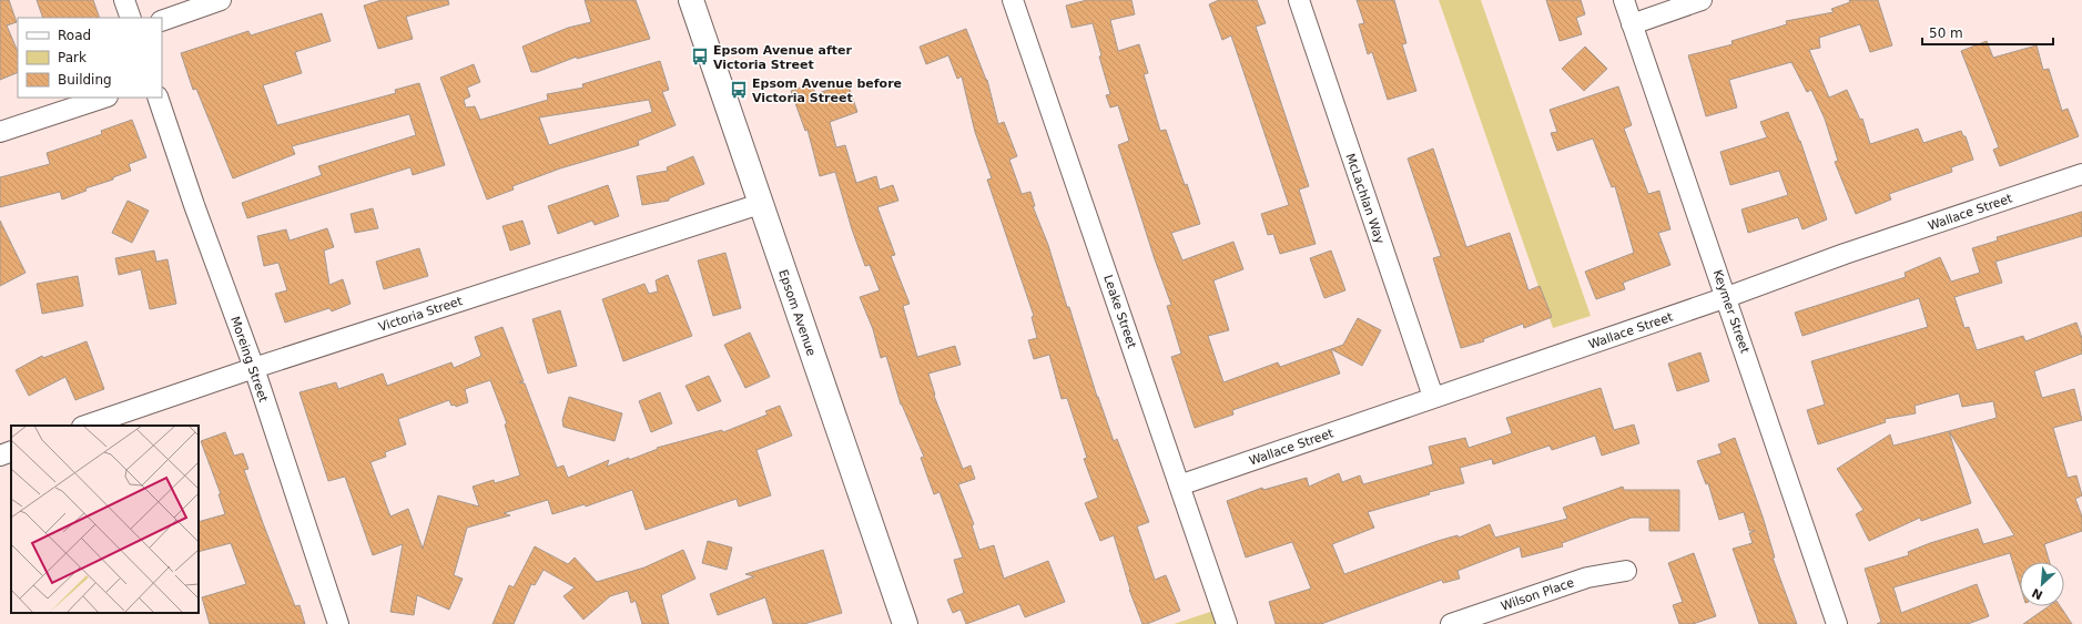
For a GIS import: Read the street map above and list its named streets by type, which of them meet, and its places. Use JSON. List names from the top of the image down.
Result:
{
  "streets": {
    "street": [
      "McLachlan Way",
      "Wallace Street",
      "Leake Street",
      "Keymer Street",
      "Epsom Avenue",
      "Victoria Street",
      "Moreing Street",
      "Wilson Place"
    ]
  },
  "crossings": [
    ["McLachlan Way", "Wallace Street"],
    ["Wallace Street", "Leake Street"],
    ["Wallace Street", "Keymer Street"],
    ["Epsom Avenue", "Victoria Street"],
    ["Victoria Street", "Moreing Street"]
  ],
  "places": {
    "bus stop": ["Epsom Avenue after Victoria Street", "Epsom Avenue before Victoria Street"]
  },
  "legend": ["Road", "Park", "Building"],
  "scale_bar": "50 m",
  "north": "bottom left"
}
